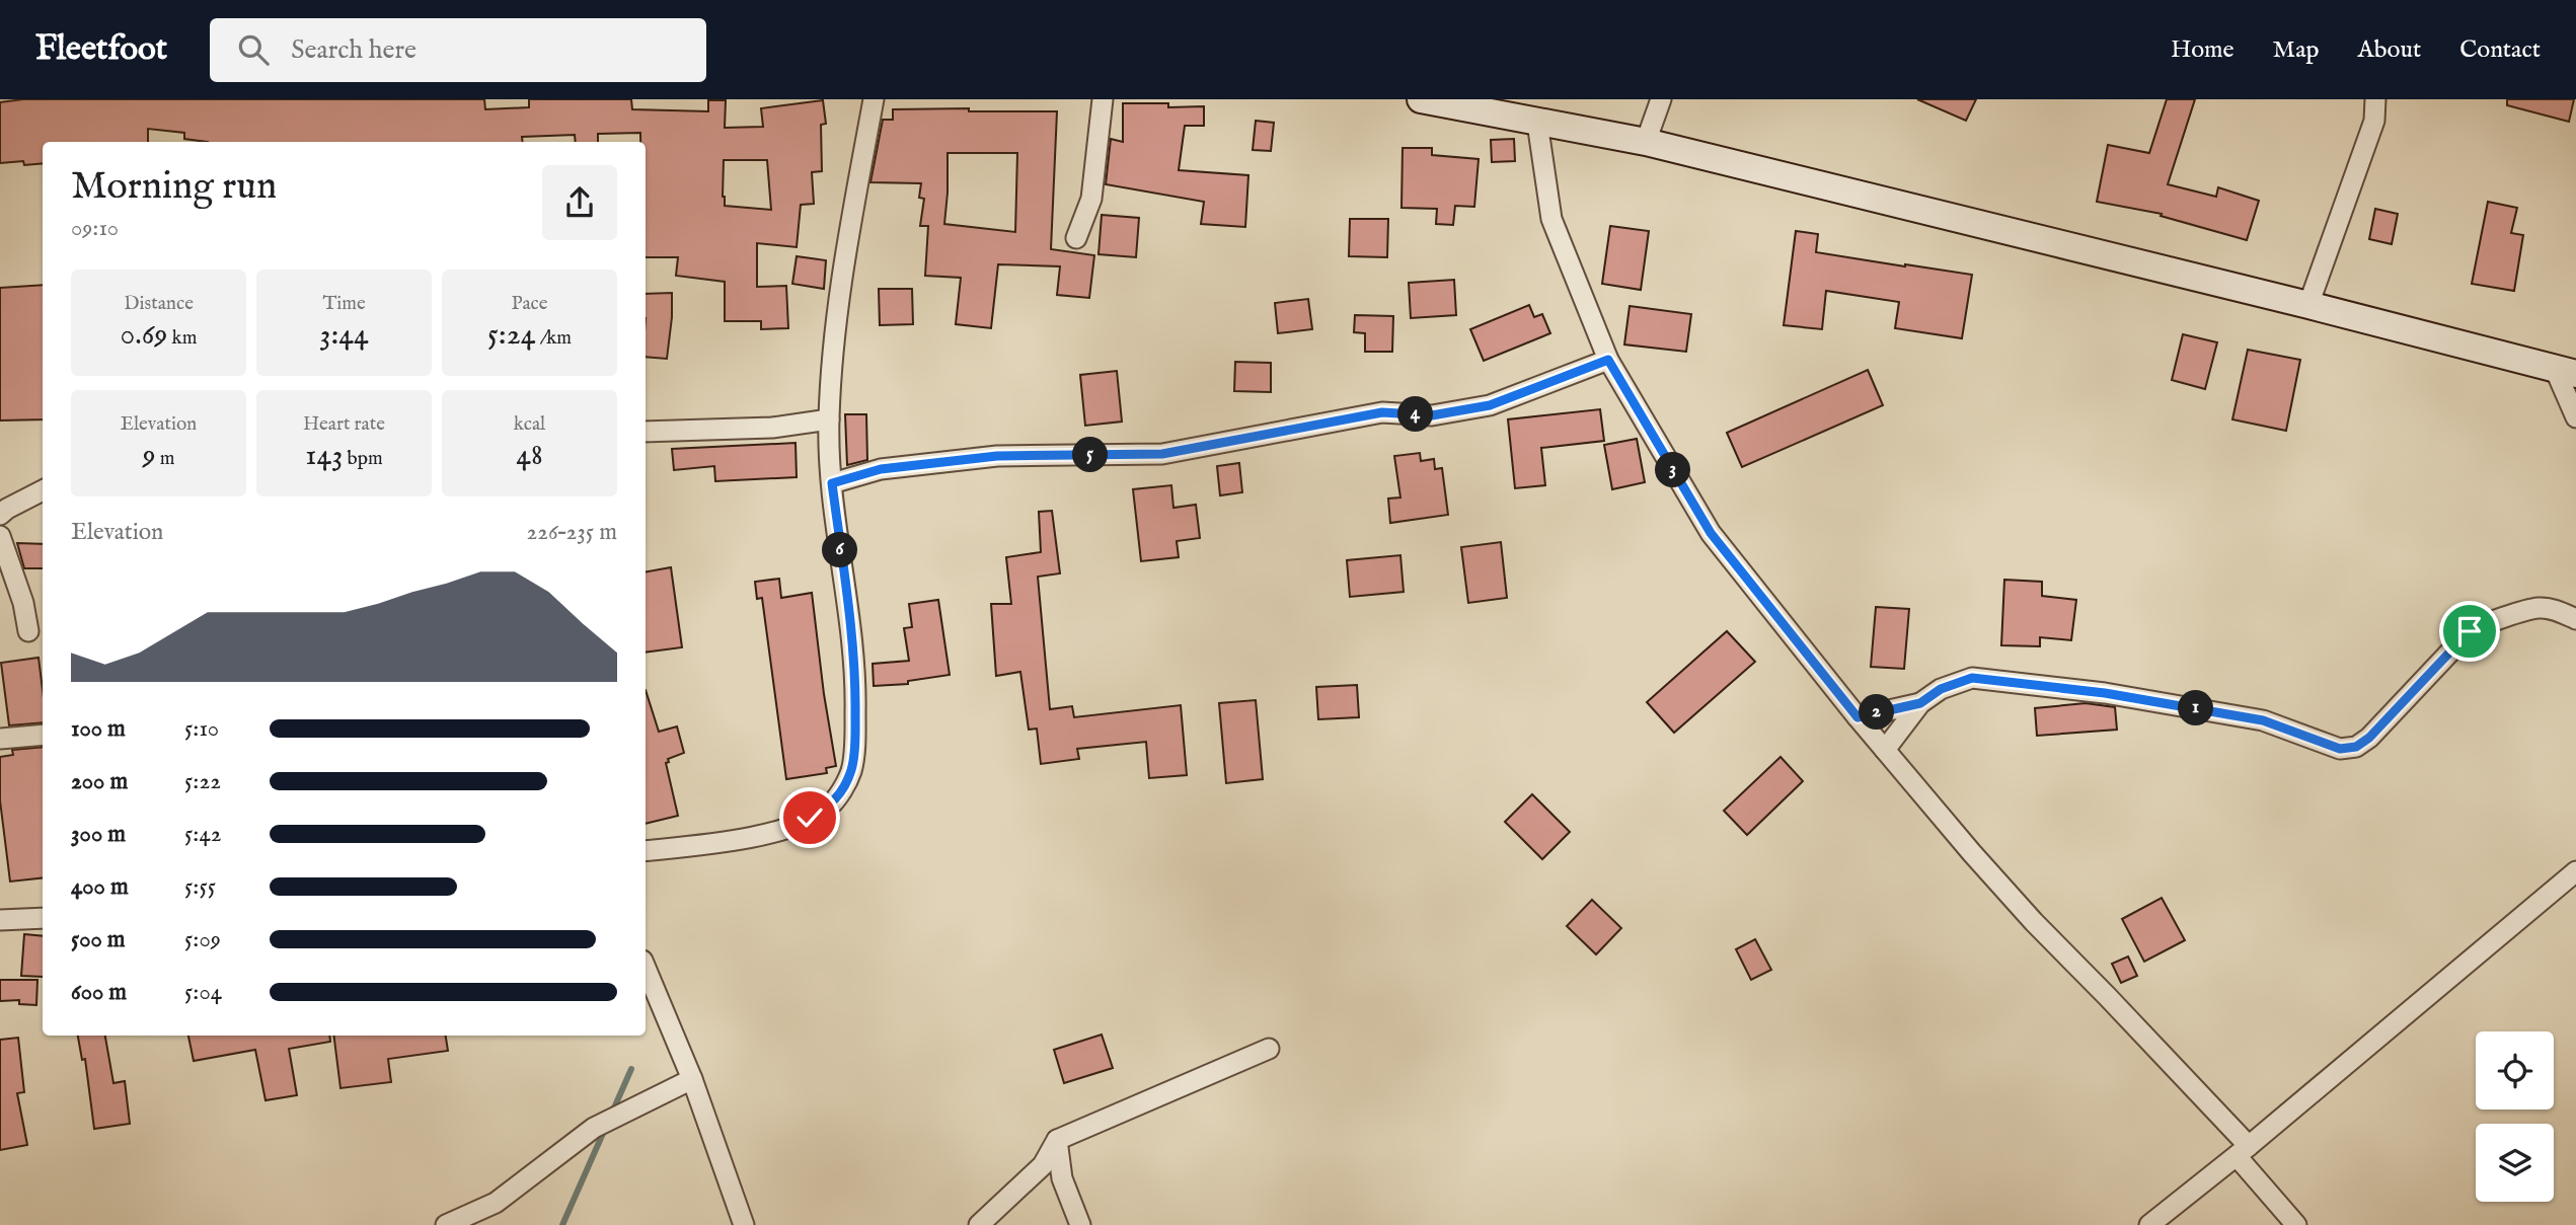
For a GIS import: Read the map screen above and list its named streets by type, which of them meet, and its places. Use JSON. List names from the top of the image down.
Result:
{
  "page": {
    "header": "Fleetfoot",
    "search": "Search here",
    "nav": [
      "Home",
      "Map",
      "About",
      "Contact"
    ],
    "heading": ["Morning run", "09:10"],
    "stats": [
      ["Distance", "0.69 km"],
      ["Time", "3:44"],
      ["Pace", "5:24 /km"],
      ["Elevation", "9 m"],
      ["Heart rate", "143 bpm"],
      ["kcal", "48"]
    ],
    "pins": [
      "4",
      "5",
      "3",
      "6",
      "1",
      "2"
    ],
    "chart": ["Elevation", "226–235 m"],
    "list": [
      {
        "name": "100 m",
        "note": "5:10"
      },
      {
        "name": "200 m",
        "note": "5:22"
      },
      {
        "name": "300 m",
        "note": "5:42"
      },
      {
        "name": "400 m",
        "note": "5:55"
      },
      {
        "name": "500 m",
        "note": "5:09"
      },
      {
        "name": "600 m",
        "note": "5:04"
      }
    ]
  }
}
